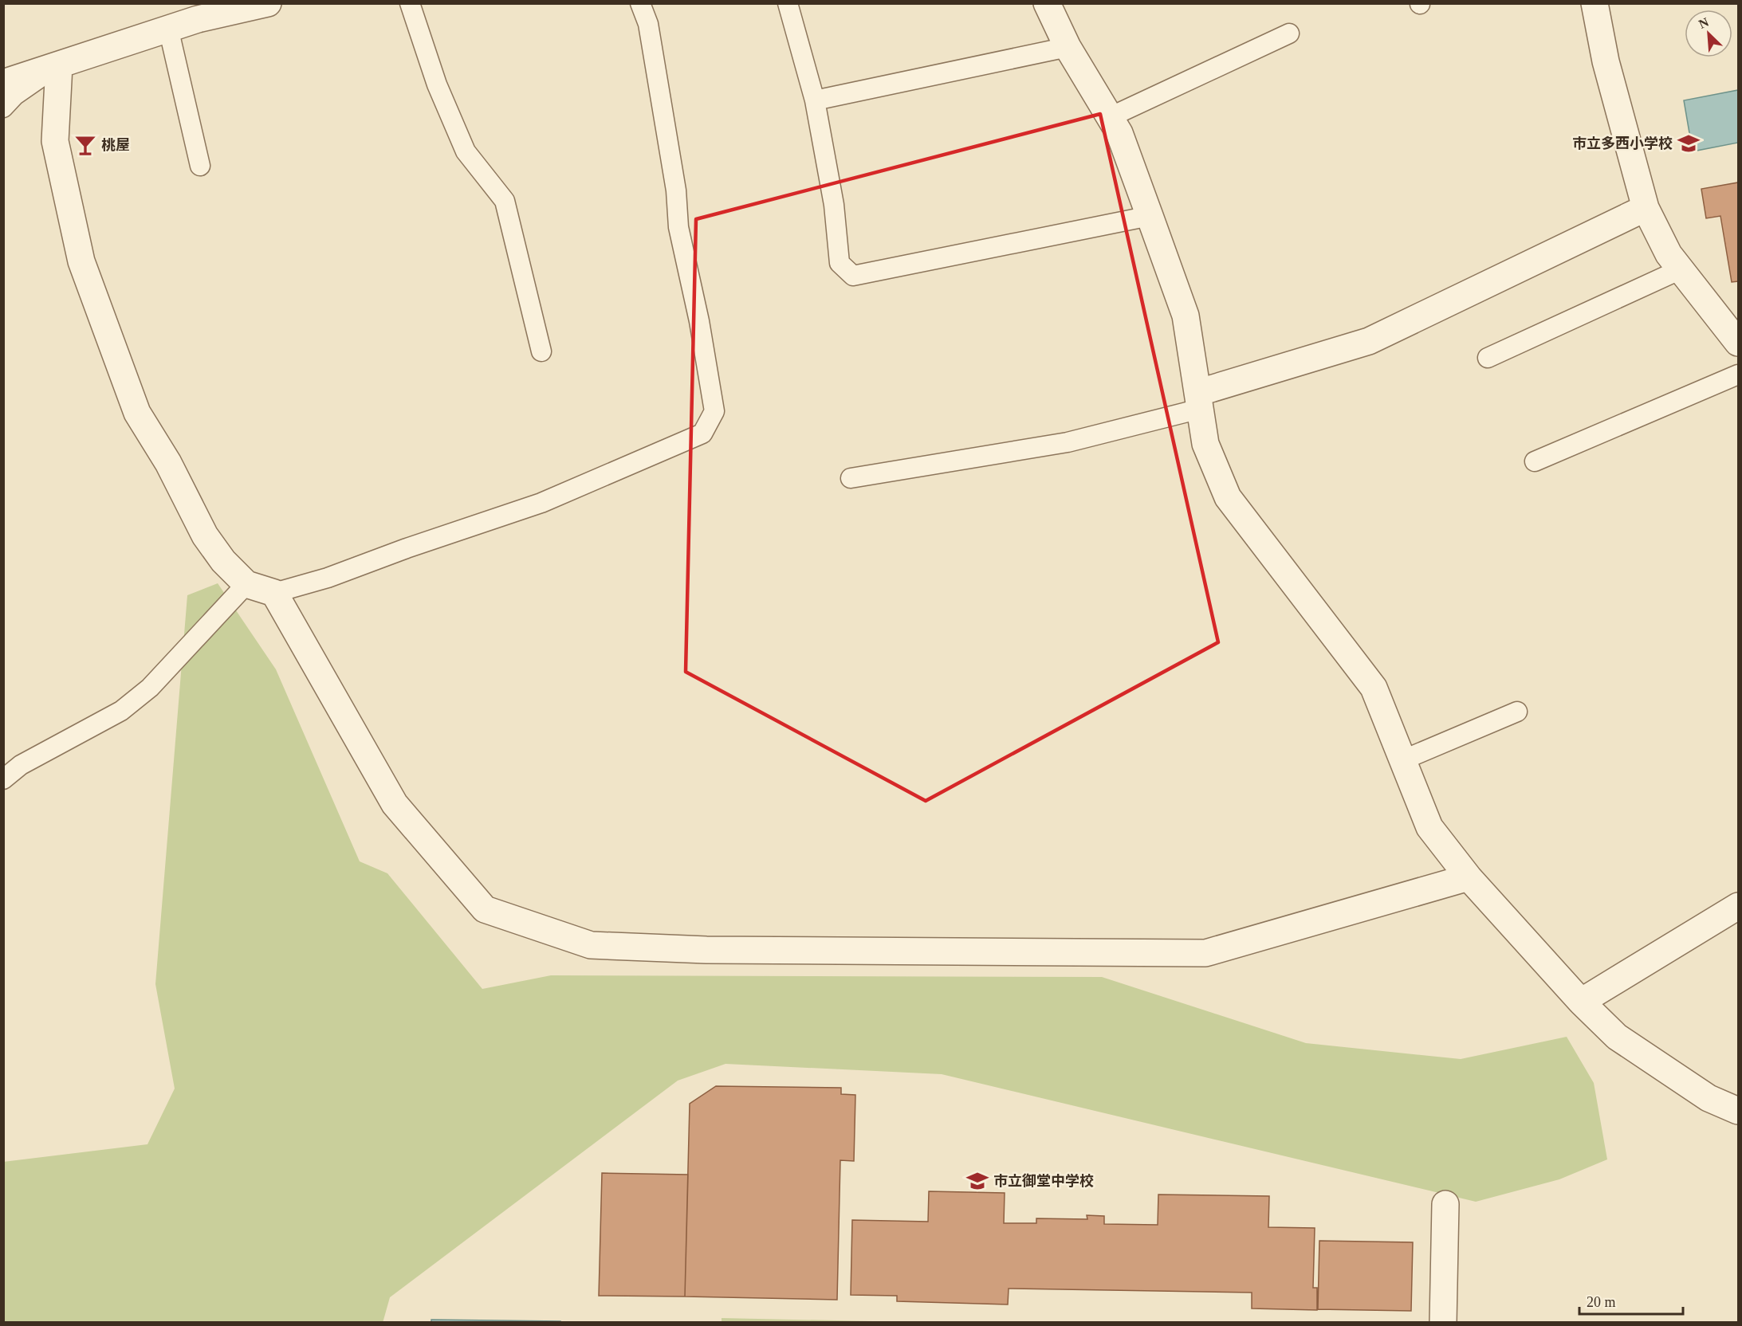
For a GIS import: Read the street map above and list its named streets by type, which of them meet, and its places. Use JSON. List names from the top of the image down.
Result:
{
  "places": {
    "school or university": ["市立多西小学校", "市立御堂中学校"],
    "bar": ["桃屋"]
  },
  "scale_bar": "20 m",
  "north": "top left"
}
